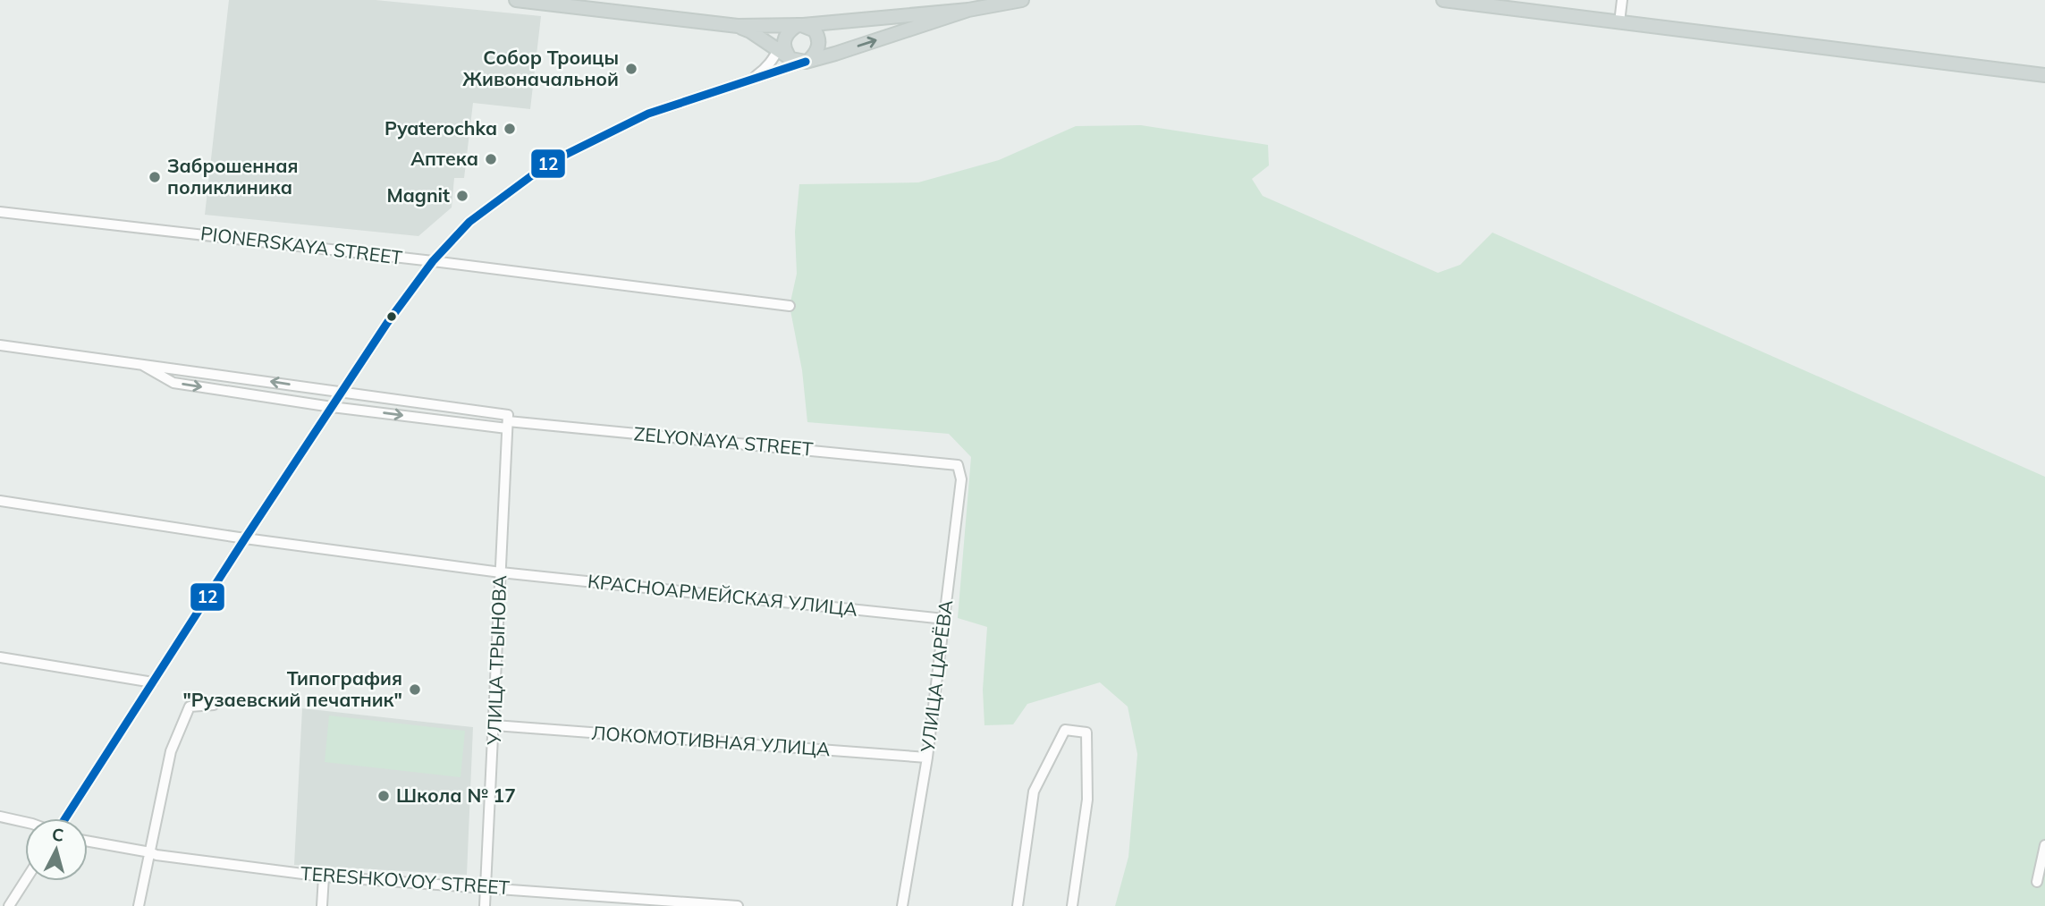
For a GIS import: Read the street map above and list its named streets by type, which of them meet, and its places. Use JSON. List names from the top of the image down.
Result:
{
  "streets": {
    "street": [
      "PIONERSKAYA STREET",
      "ZELYONAYA STREET",
      "КРАСНОАРМЕЙСКАЯ УЛИЦА",
      "УЛИЦА ТРЫНОВА",
      "УЛИЦА ЦАРЁВА",
      "ЛОКОМОТИВНАЯ УЛИЦА",
      "TERESHKOVOY STREET"
    ]
  },
  "crossings": [
    ["ZELYONAYA STREET", "УЛИЦА ТРЫНОВА"],
    ["ZELYONAYA STREET", "УЛИЦА ЦАРЁВА"],
    ["КРАСНОАРМЕЙСКАЯ УЛИЦА", "УЛИЦА ТРЫНОВА"],
    ["КРАСНОАРМЕЙСКАЯ УЛИЦА", "УЛИЦА ЦАРЁВА"],
    ["УЛИЦА ТРЫНОВА", "ЛОКОМОТИВНАЯ УЛИЦА"],
    ["УЛИЦА ТРЫНОВА", "TERESHKOVOY STREET"],
    ["УЛИЦА ЦАРЁВА", "ЛОКОМОТИВНАЯ УЛИЦА"]
  ],
  "places": [
    "Собор Троицы Живоначальной",
    "Pyaterochka",
    "Аптека",
    "Заброшенная поликлиника",
    "Magnit",
    "Типография \"Рузаевский печатник\"",
    "Школа № 17"
  ],
  "lines": ["transit line 12"],
  "north": "top"
}
